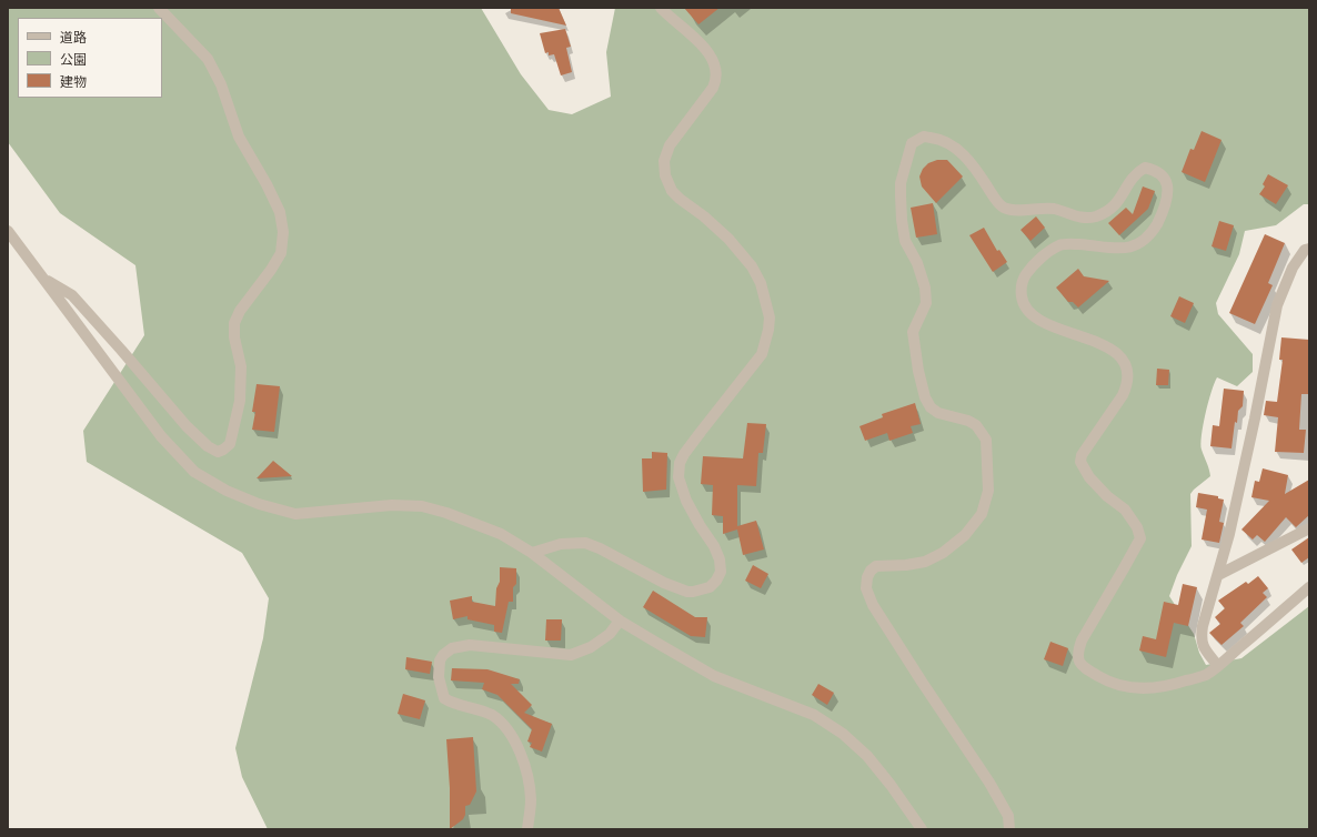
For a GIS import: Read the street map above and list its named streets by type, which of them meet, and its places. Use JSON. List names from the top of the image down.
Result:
{
  "legend": ["道路", "公園", "建物"]
}
